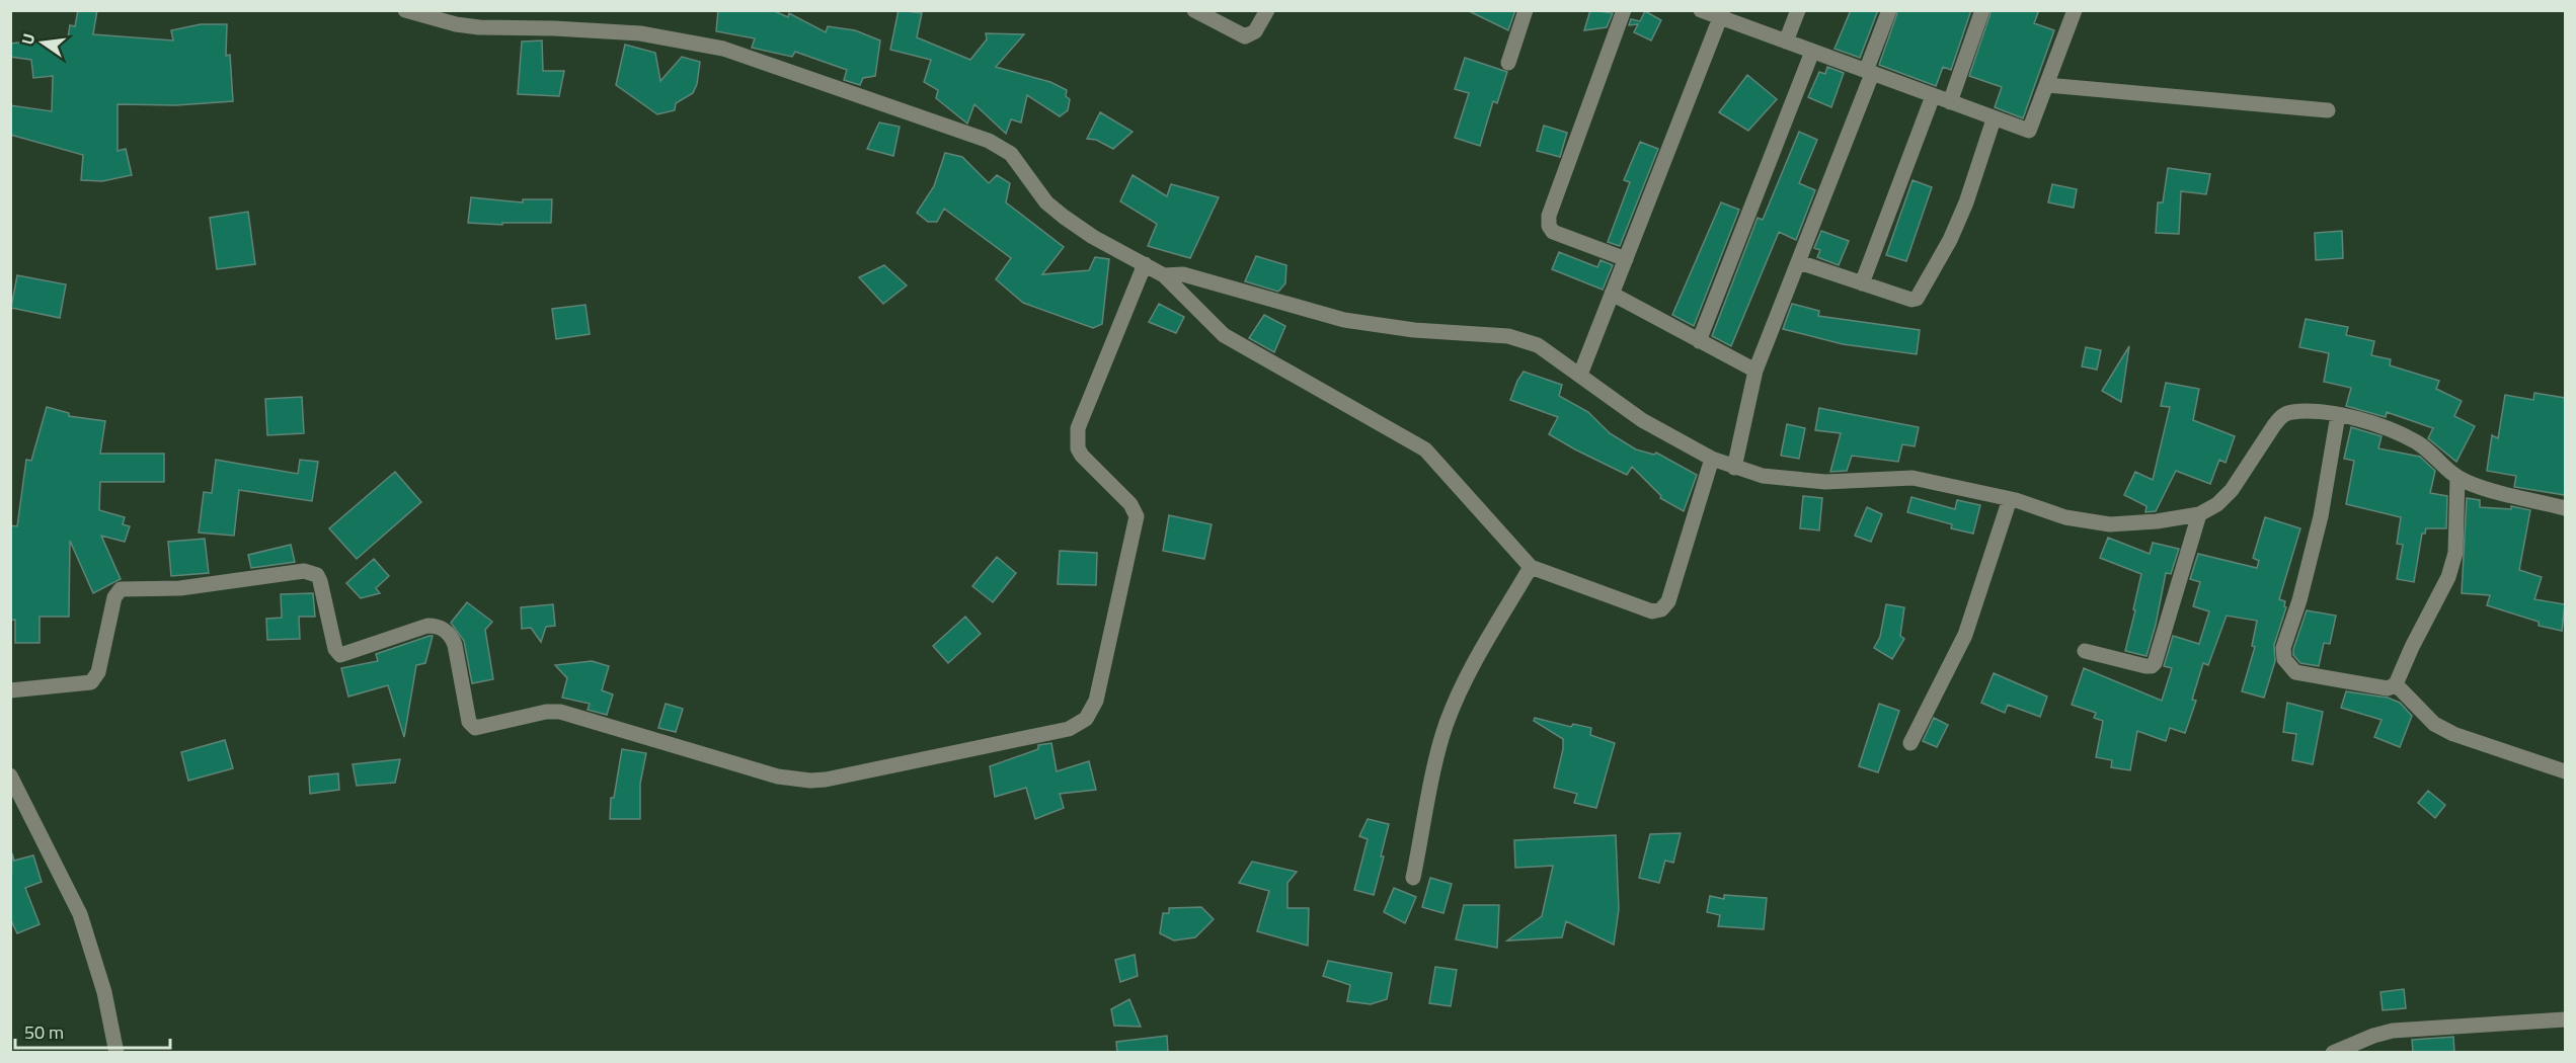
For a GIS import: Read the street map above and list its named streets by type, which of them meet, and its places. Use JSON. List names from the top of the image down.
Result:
{
  "scale_bar": "50 m",
  "north": "left"
}
